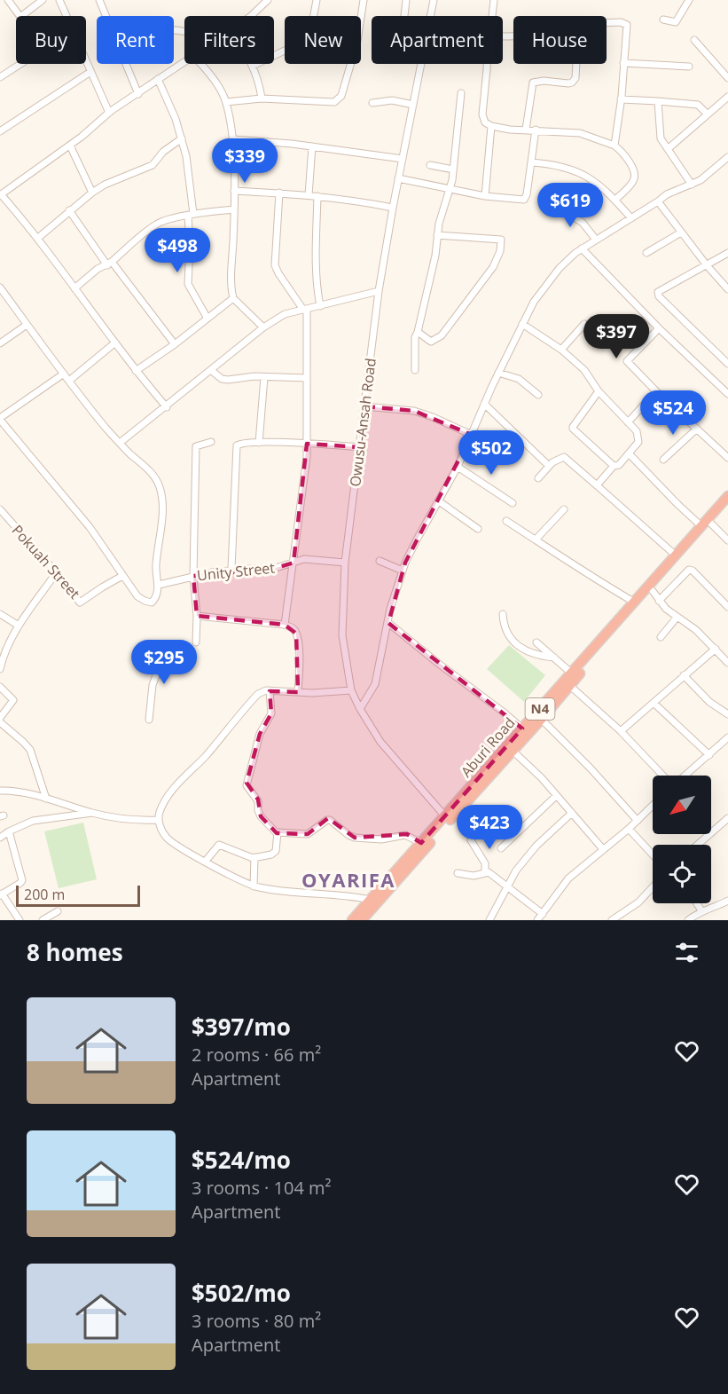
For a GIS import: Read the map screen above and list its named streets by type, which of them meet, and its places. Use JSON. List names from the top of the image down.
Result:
{
  "streets": {
    "highway": ["N4", "Aburi Road"],
    "street": ["Owusu-Ansah Road", "Pokuah Street", "Unity Street"]
  },
  "crossings": [
    ["Owusu-Ansah Road", "Unity Street"],
    ["Owusu-Ansah Road", "Aburi Road"]
  ],
  "districts": ["OYARIFA"],
  "scale_bar": "200 m",
  "north": "bottom left",
  "page": {
    "chip": [
      "Buy",
      "Rent",
      "Filters",
      "New",
      "Apartment",
      "House"
    ],
    "price": [
      "$339",
      "$619",
      "$498",
      "$397",
      "$524",
      "$502",
      "$295",
      "$423"
    ],
    "scale": "200 m",
    "heading": "8 homes",
    "list": [
      {
        "name": "$397/mo",
        "note": "2 rooms · 66 m² · Apartment"
      },
      {
        "name": "$524/mo",
        "note": "3 rooms · 104 m² · Apartment"
      },
      {
        "name": "$502/mo",
        "note": "3 rooms · 80 m² · Apartment"
      }
    ]
  }
}
